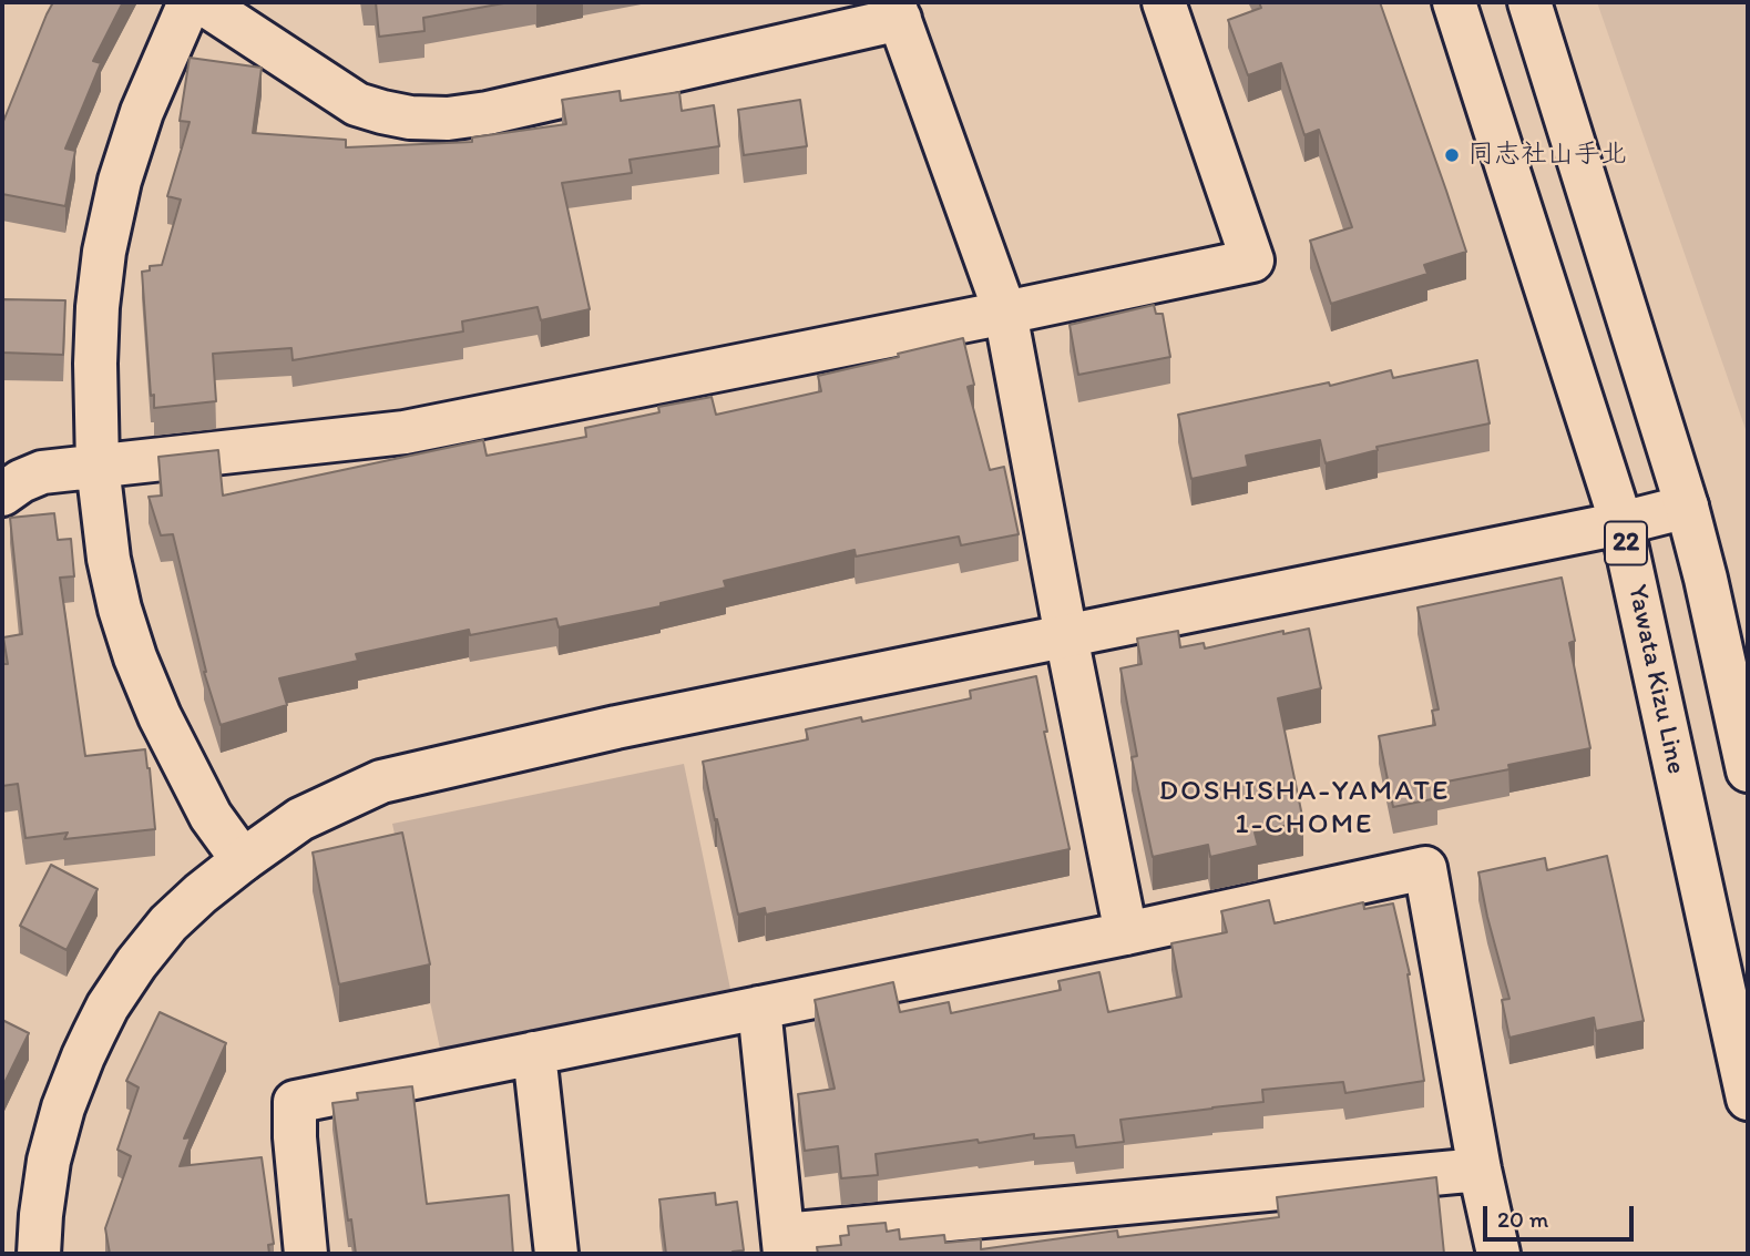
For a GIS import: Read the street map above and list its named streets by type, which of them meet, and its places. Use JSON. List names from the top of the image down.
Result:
{
  "streets": {
    "street": ["22", "Yawata Kizu Line"]
  },
  "districts": ["DOSHISHA-YAMATE 1-CHOME"],
  "places": ["同志社山手北"],
  "scale_bar": "20 m"
}
